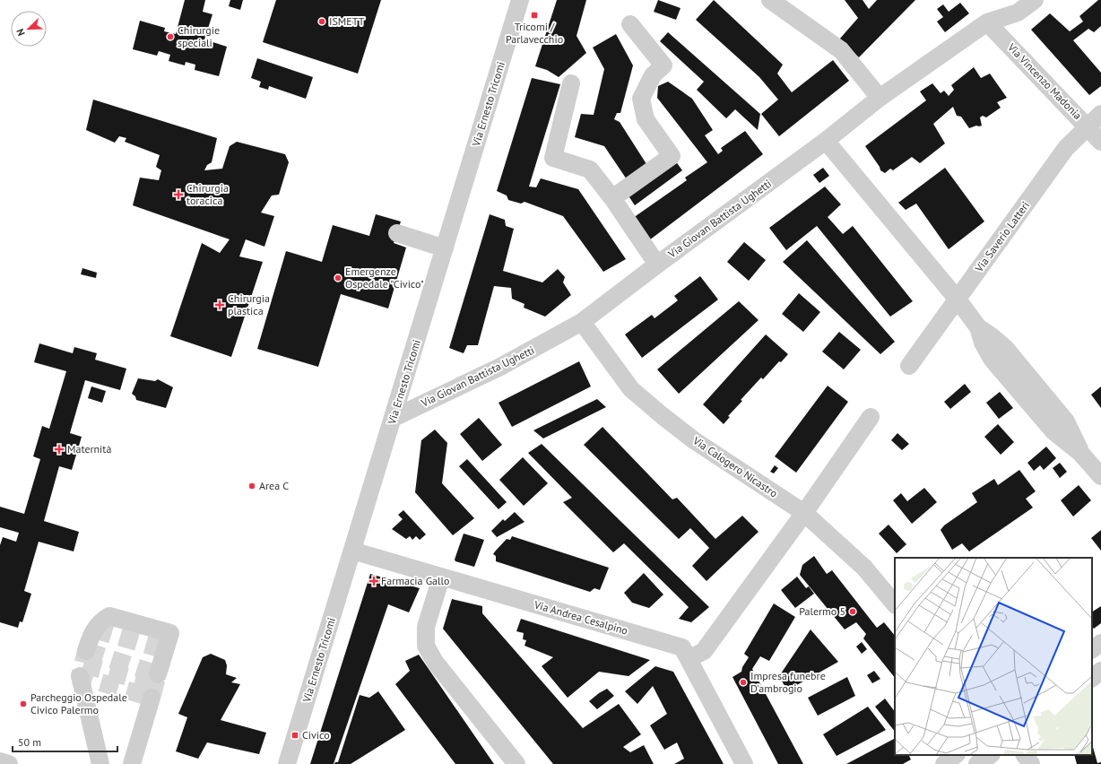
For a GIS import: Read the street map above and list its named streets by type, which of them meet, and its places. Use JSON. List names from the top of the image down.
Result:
{
  "streets": {
    "street": [
      "Via Vincenzo Madonia",
      "Via Ernesto Tricomi",
      "Via Giovan Battista Ughetti",
      "Via Saverio Latteri",
      "Via Calogero Nicastro",
      "Via Andrea Cesalpino"
    ]
  },
  "crossings": [
    ["Via Vincenzo Madonia", "Via Giovan Battista Ughetti"],
    ["Via Vincenzo Madonia", "Via Saverio Latteri"],
    ["Via Ernesto Tricomi", "Via Giovan Battista Ughetti"],
    ["Via Ernesto Tricomi", "Via Andrea Cesalpino"],
    ["Via Giovan Battista Ughetti", "Via Calogero Nicastro"]
  ],
  "places": {
    "transit": ["Tricomi / Parlavecchio", "Civico"],
    "other": [
      "ISMETT",
      "Chirurgie speciali",
      "Emergenze Ospedale \"Civico\"",
      "Area C",
      "Palermo 5",
      "Impresa funebre D'ambrogio",
      "Parcheggio Ospedale Civico Palermo"
    ],
    "health": [
      "Chirurgia toracica",
      "Chirurgia plastica",
      "Maternità",
      "Farmacia Gallo"
    ]
  },
  "scale_bar": "50 m",
  "north": "bottom left"
}
